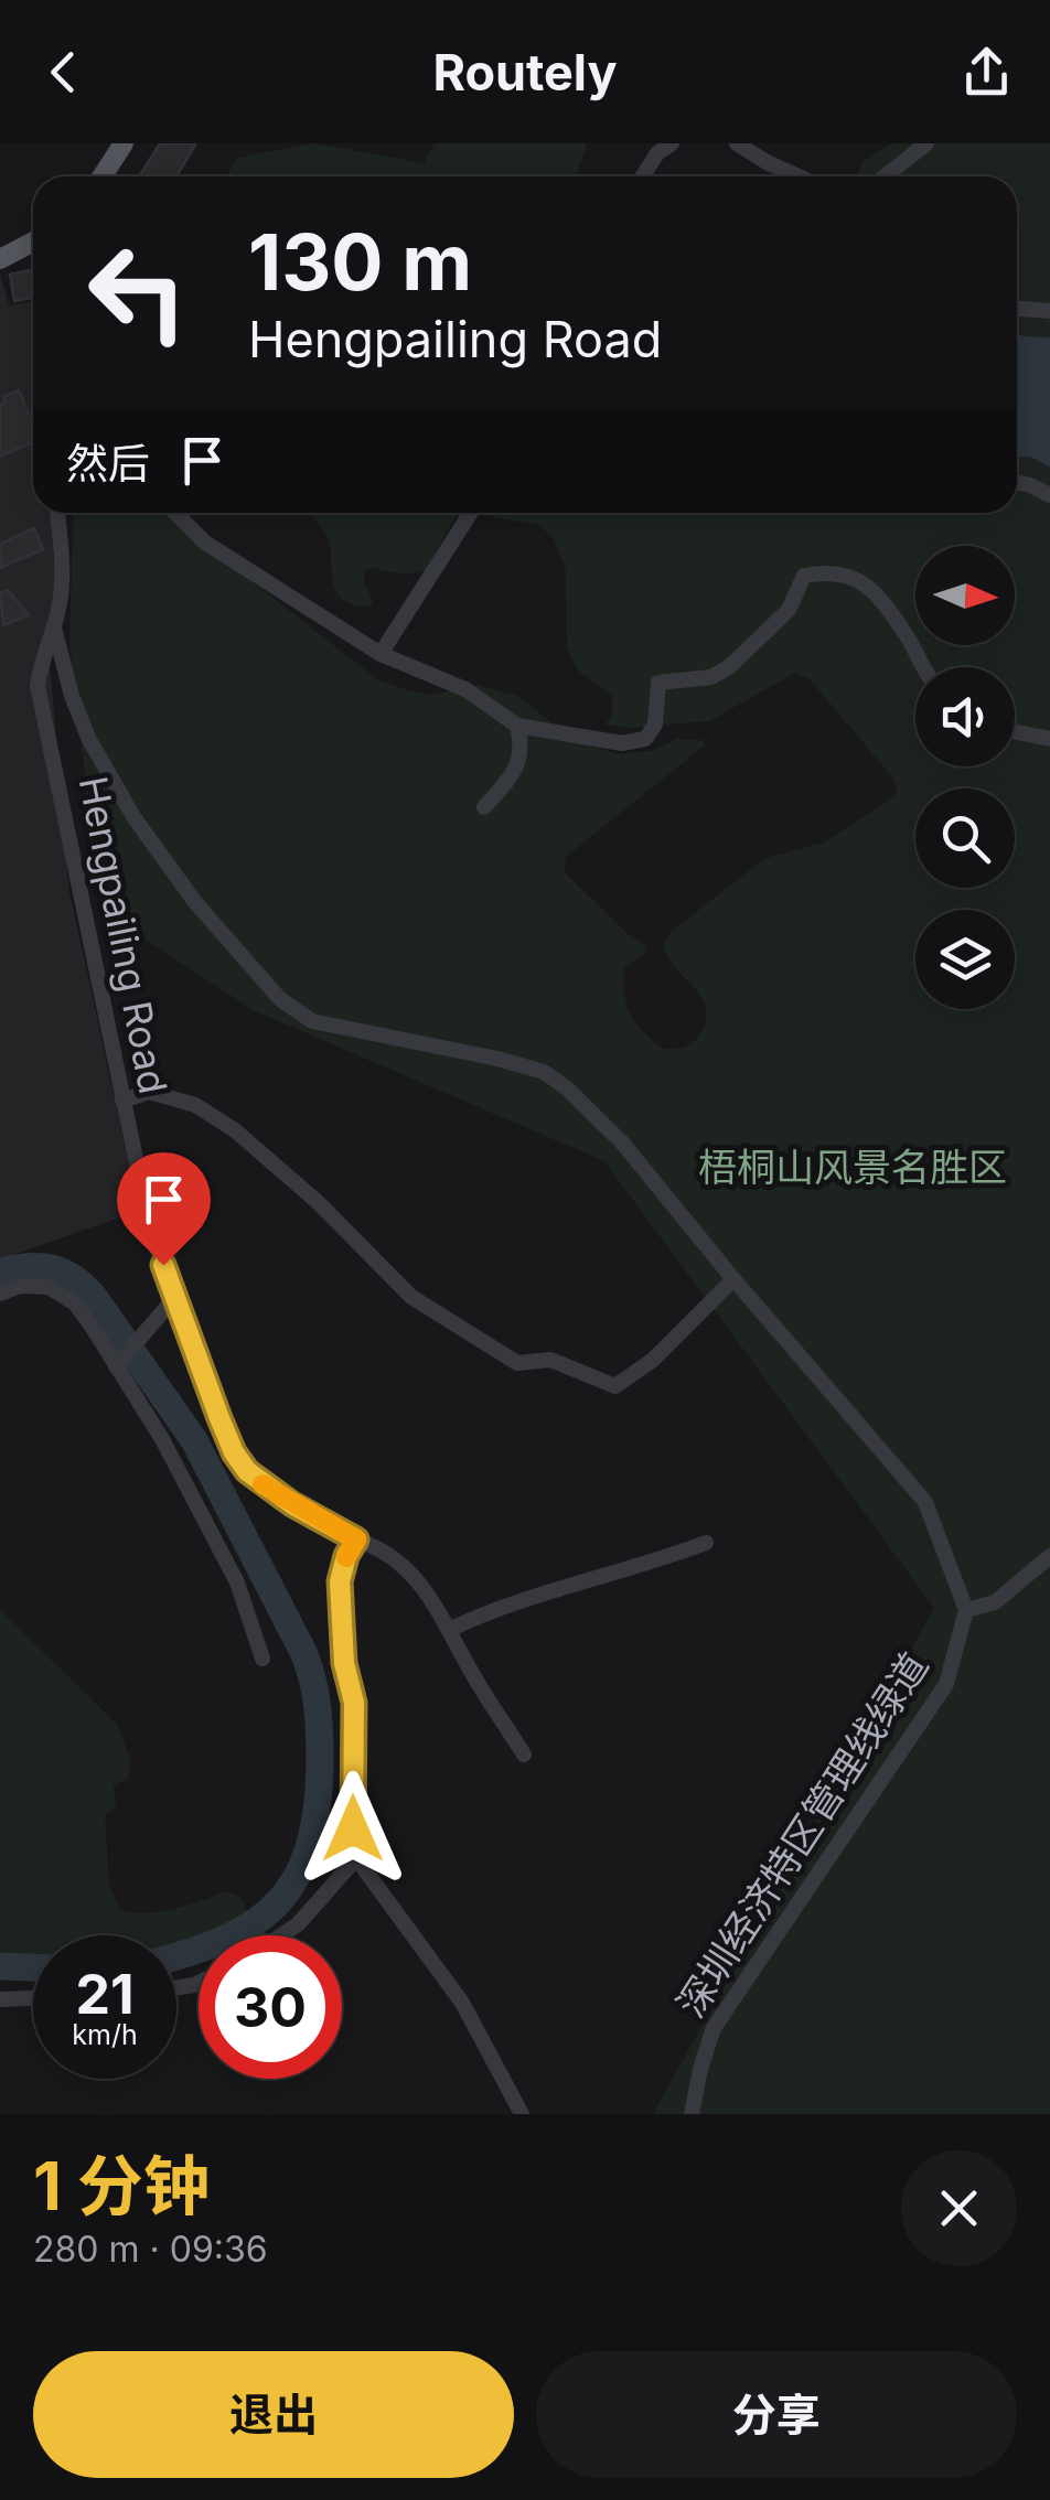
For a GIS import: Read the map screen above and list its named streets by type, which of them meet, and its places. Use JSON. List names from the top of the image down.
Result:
{
  "streets": {
    "street": ["Hengpailing Road", "深圳经济特区管理线绿道"]
  },
  "parks": ["梧桐山风景名胜区"],
  "north": "right",
  "page": {
    "header": "Routely",
    "turn": ["130 m", "Hengpailing Road"],
    "then": "然后",
    "speed": "21 km/h",
    "limit": "30",
    "heading": ["1 分钟", "280 m · 09:36"],
    "buttons": ["退出", "分享"]
  }
}
